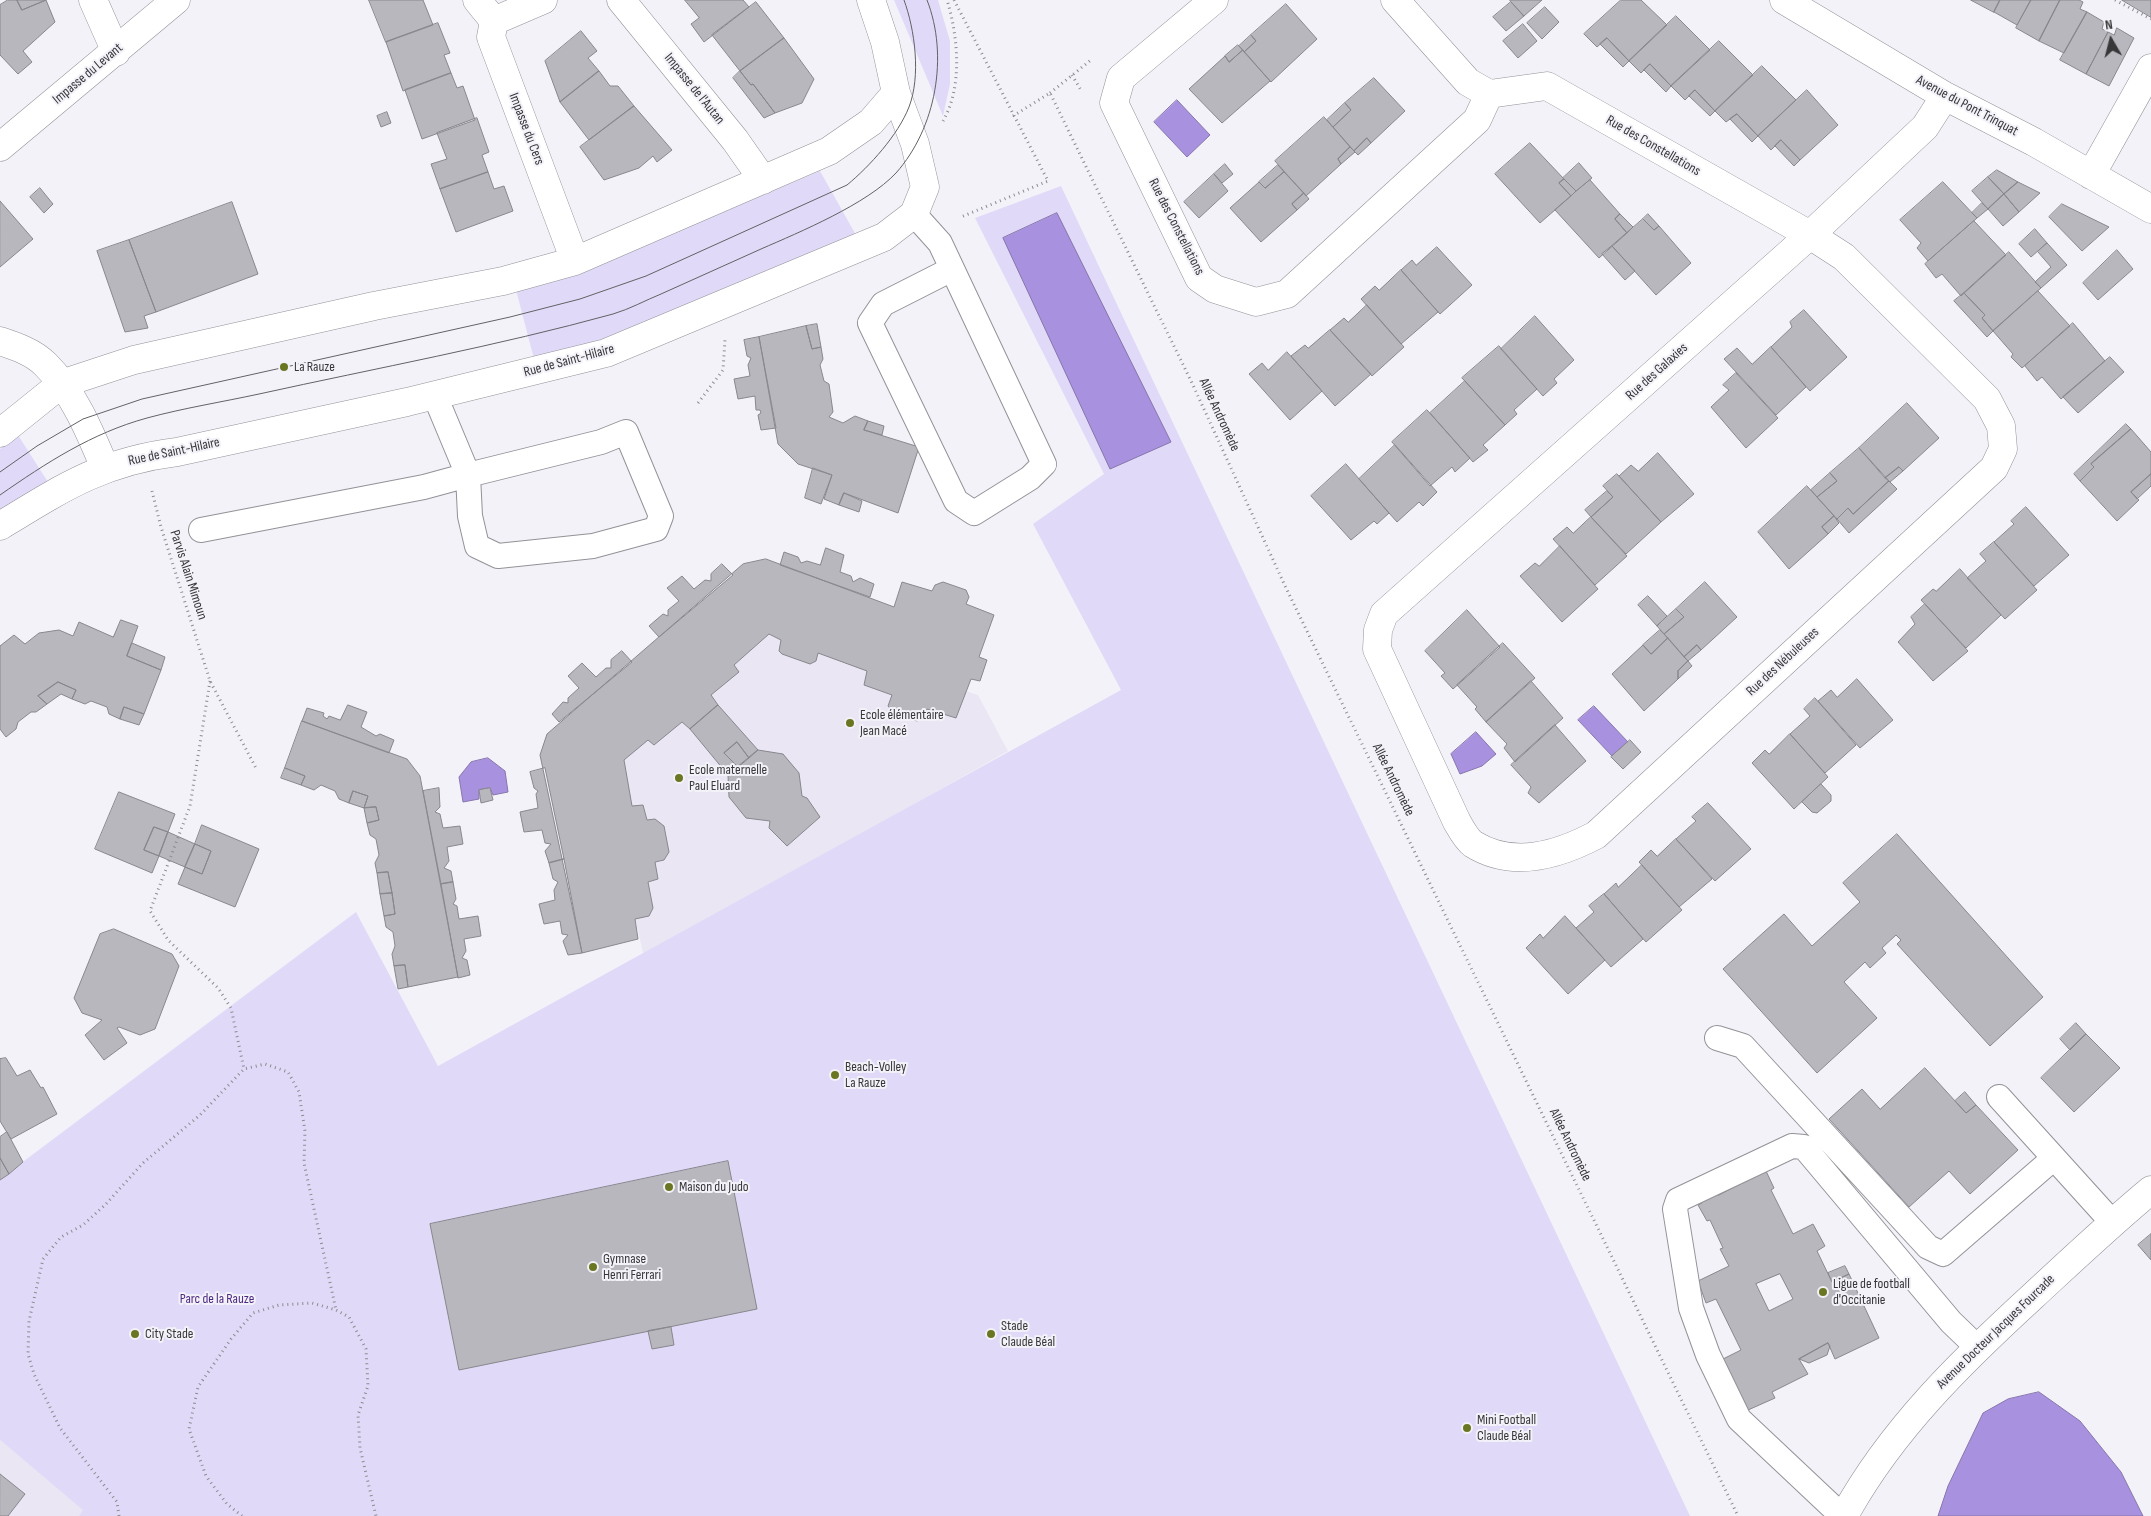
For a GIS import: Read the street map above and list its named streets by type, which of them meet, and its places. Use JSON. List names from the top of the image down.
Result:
{
  "streets": {
    "street": [
      "Impasse du Levant",
      "Impasse de l'Autan",
      "Avenue du Pont Trinquat",
      "Impasse du Cers",
      "Rue des Constellations",
      "Rue de Saint-Hilaire",
      "Rue des Galaxies",
      "Rue des Nébuleuses",
      "Avenue Docteur Jacques Fourcade"
    ],
    "path": ["Allée Andromède", "Parvis Alain Mimoun"]
  },
  "crossings": [
    ["Avenue du Pont Trinquat", "Rue des Galaxies"],
    ["Rue des Constellations", "Rue des Galaxies"],
    ["Rue des Constellations", "Rue des Nébuleuses"],
    ["Rue des Galaxies", "Rue des Nébuleuses"]
  ],
  "parks": ["Parc de la Rauze"],
  "places": [
    "La Rauze",
    "Ecole élémentaire Jean Macé",
    "Ecole maternelle Paul Eluard",
    "Beach-Volley La Rauze",
    "Maison du Judo",
    "Gymnase Henri Ferrari",
    "Ligue de football d'Occitanie",
    "City Stade",
    "Stade Claude Béal",
    "Mini Football Claude Béal"
  ],
  "north": "top"
}
